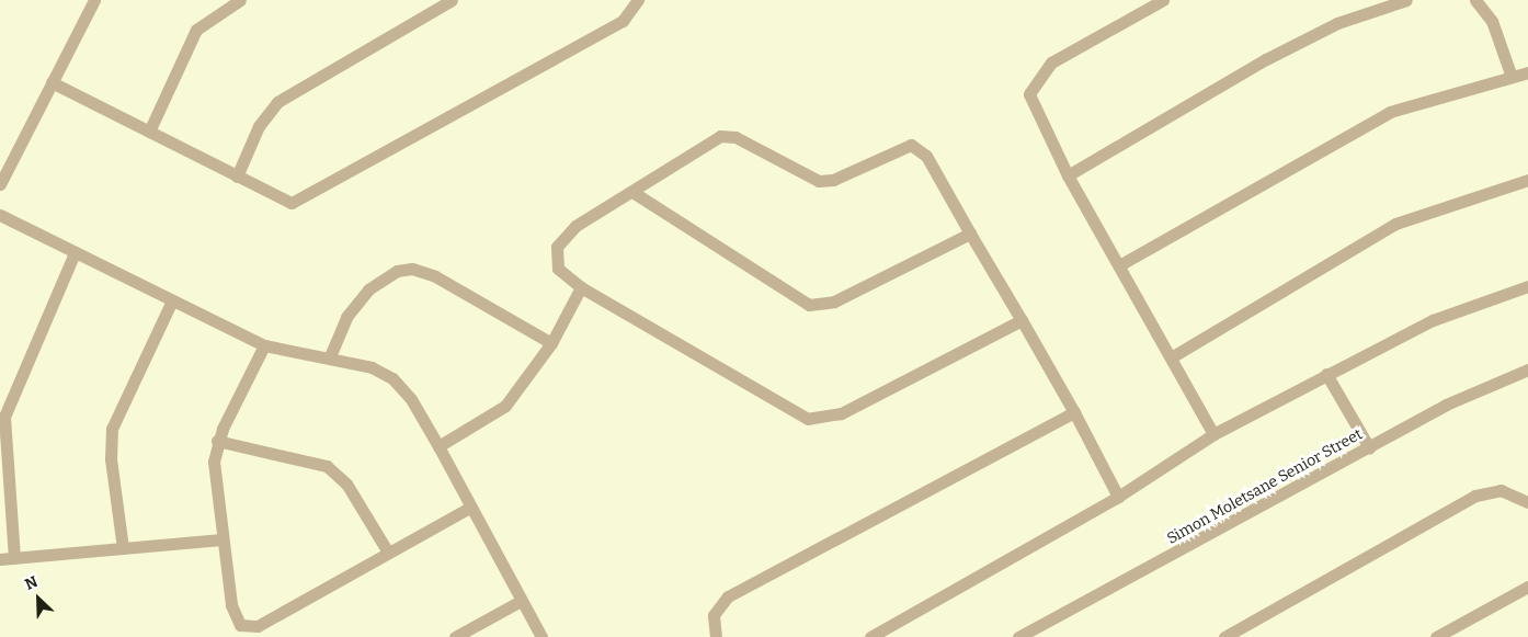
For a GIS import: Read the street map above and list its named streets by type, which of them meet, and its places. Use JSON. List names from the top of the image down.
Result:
{
  "streets": {
    "street": ["Simon Moletsane Senior Street"]
  },
  "north": "top left"
}
